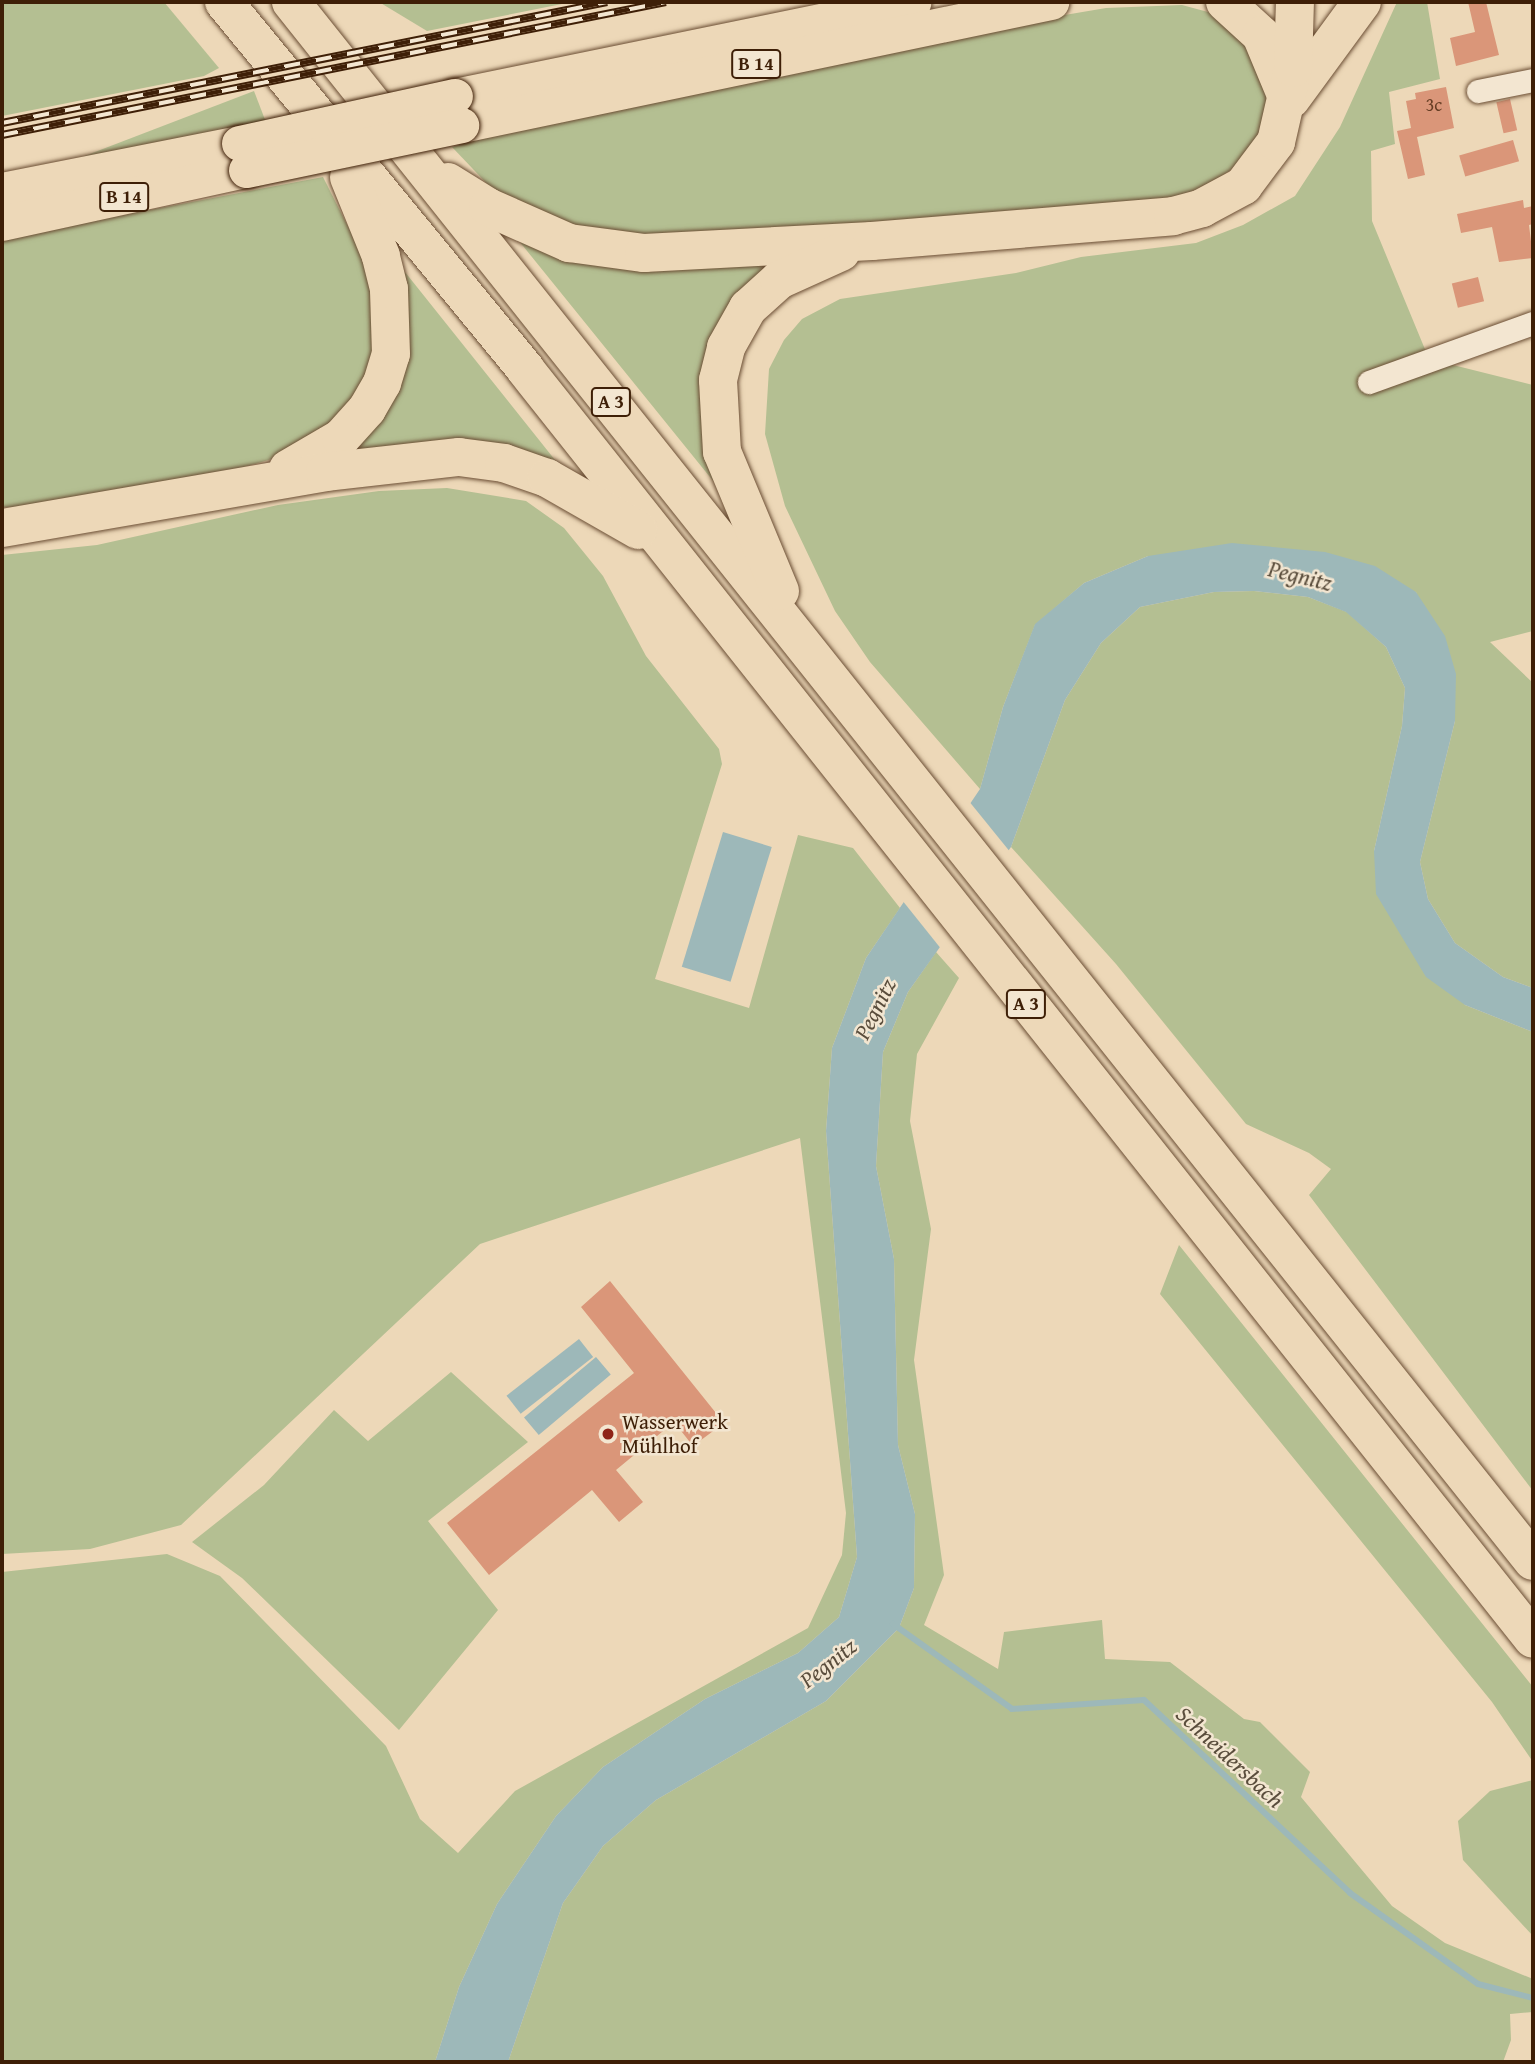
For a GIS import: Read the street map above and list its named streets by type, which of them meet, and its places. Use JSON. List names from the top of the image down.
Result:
{
  "streets": {
    "highway": ["A 3"],
    "main road": ["B 14"]
  },
  "water": ["Pegnitz", "Schneidersbach"],
  "places": ["Wasserwerk Mühlhof"],
  "house_numbers": ["3c"]
}
